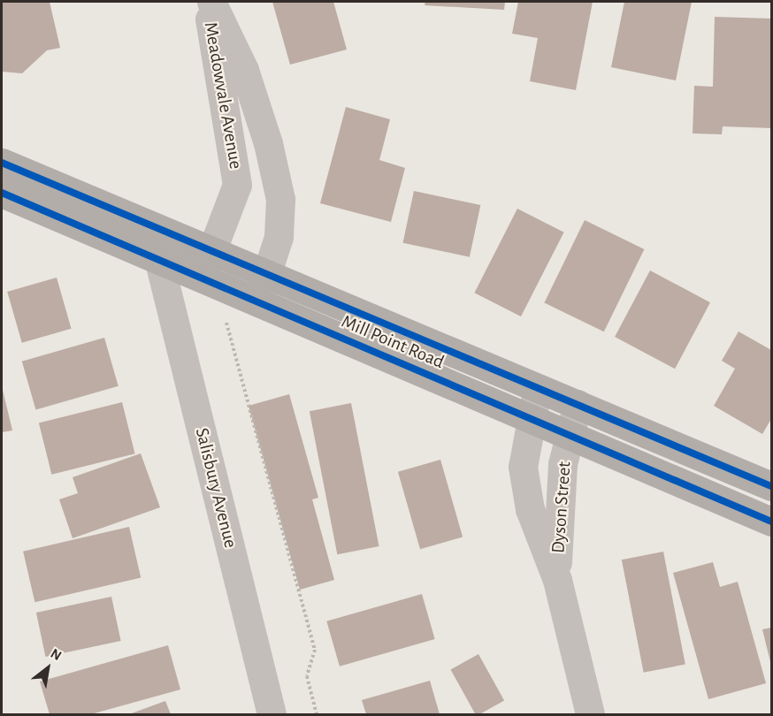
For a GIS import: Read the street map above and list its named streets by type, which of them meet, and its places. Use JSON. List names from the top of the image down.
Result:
{
  "streets": {
    "main road": ["Mill Point Road"],
    "street": ["Meadowvale Avenue", "Salisbury Avenue", "Dyson Street"]
  },
  "crossings": [
    ["Meadowvale Avenue", "Mill Point Road"],
    ["Mill Point Road", "Salisbury Avenue"],
    ["Mill Point Road", "Dyson Street"]
  ],
  "north": "top right"
}
